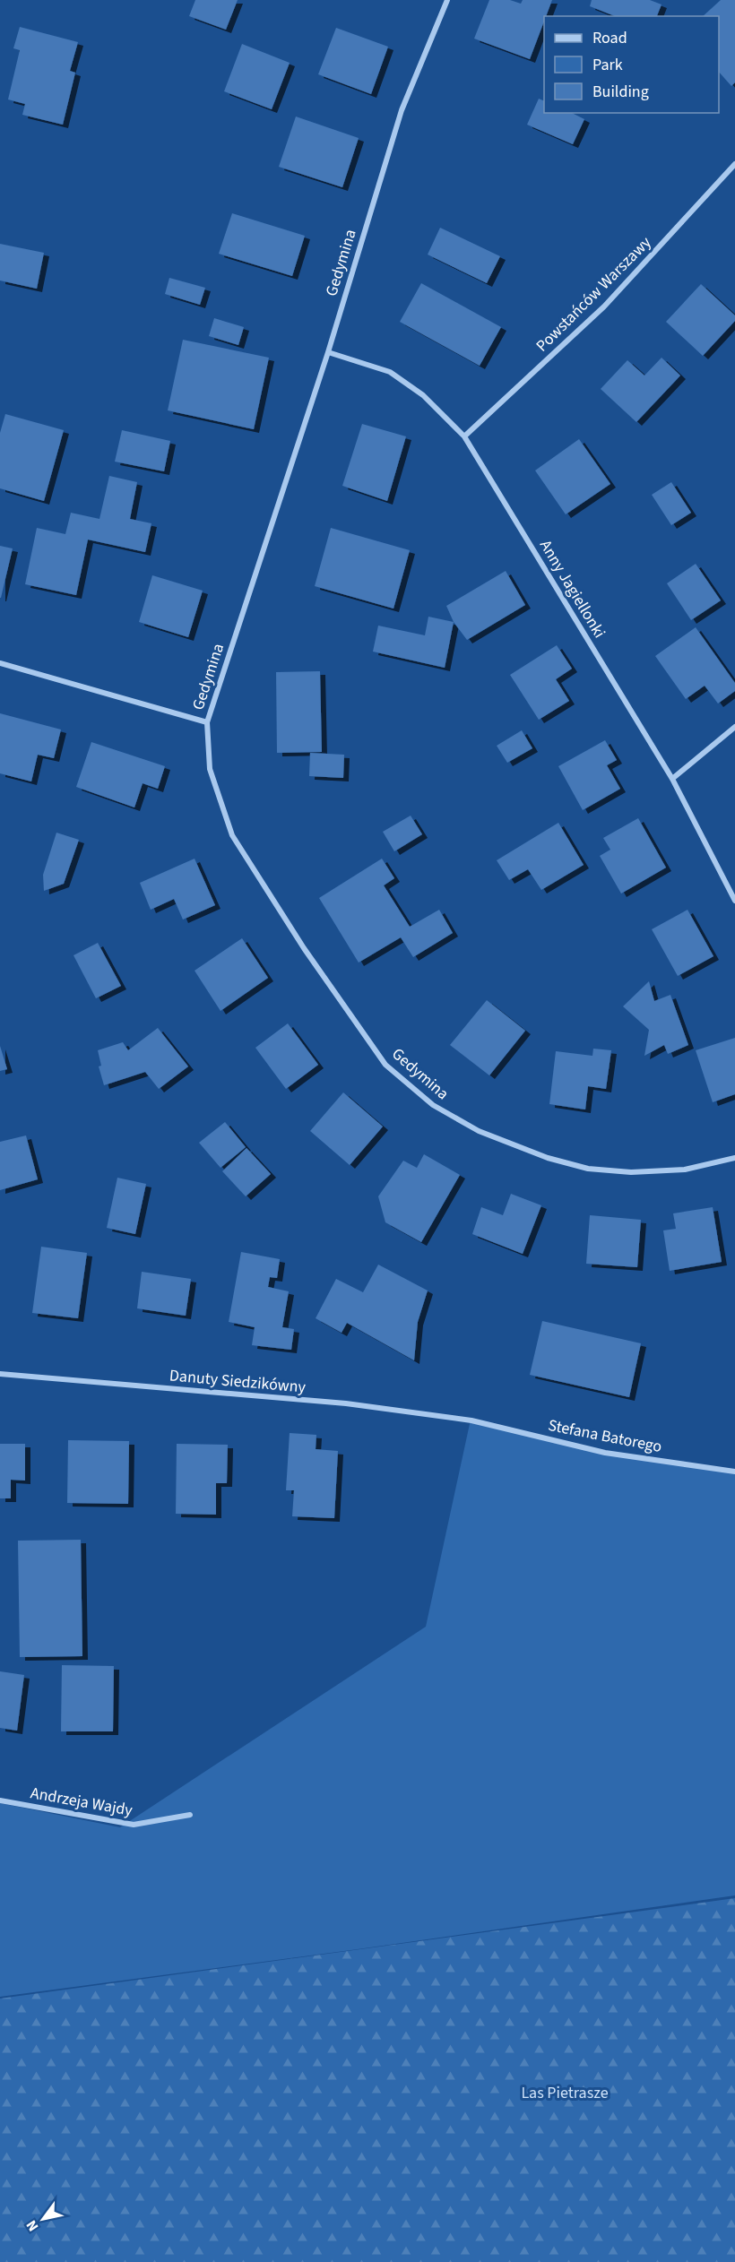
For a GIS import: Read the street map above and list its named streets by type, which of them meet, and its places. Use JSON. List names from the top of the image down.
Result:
{
  "streets": {
    "street": [
      "Gedymina",
      "Powstańców Warszawy",
      "Anny Jagiellonki",
      "Danuty Siedzikówny",
      "Stefana Batorego",
      "Andrzeja Wajdy"
    ]
  },
  "crossings": [
    ["Gedymina", "Anny Jagiellonki"],
    ["Powstańców Warszawy", "Anny Jagiellonki"],
    ["Danuty Siedzikówny", "Stefana Batorego"]
  ],
  "parks": ["Las Pietrasze"],
  "legend": ["Road", "Park", "Building"],
  "north": "bottom left"
}
